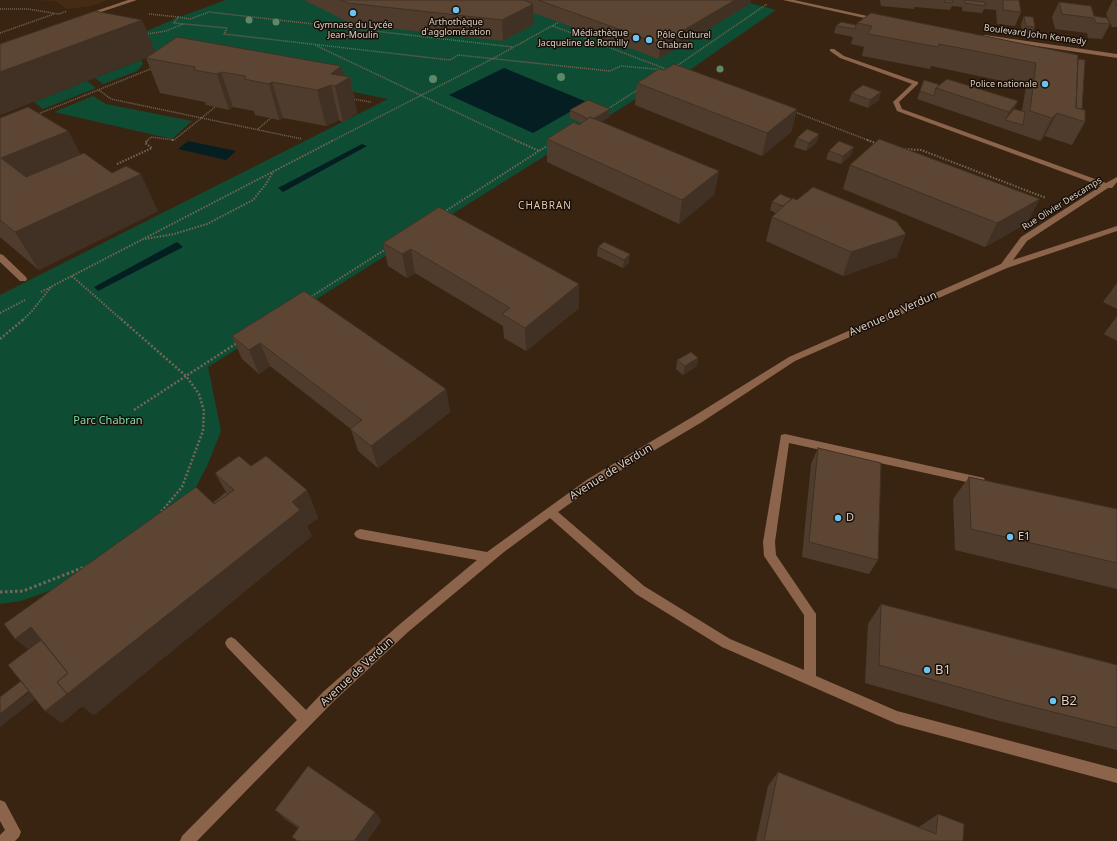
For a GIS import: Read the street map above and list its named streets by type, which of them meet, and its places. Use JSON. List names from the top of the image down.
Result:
{
  "streets": {
    "street": ["Boulevard John Kennedy", "Rue Olivier Descamps", "Avenue de Verdun"]
  },
  "crossings": [
    ["Rue Olivier Descamps", "Avenue de Verdun"]
  ],
  "districts": ["CHABRAN"],
  "parks": ["Parc Chabran"],
  "places": [
    "Arthothèque d'agglomération",
    "Gymnase du Lycée Jean-Moulin",
    "Médiathèque Jacqueline de Romilly",
    "Pôle Culturel Chabran",
    "Police nationale",
    "D",
    "E1",
    "B1",
    "B2"
  ]
}
